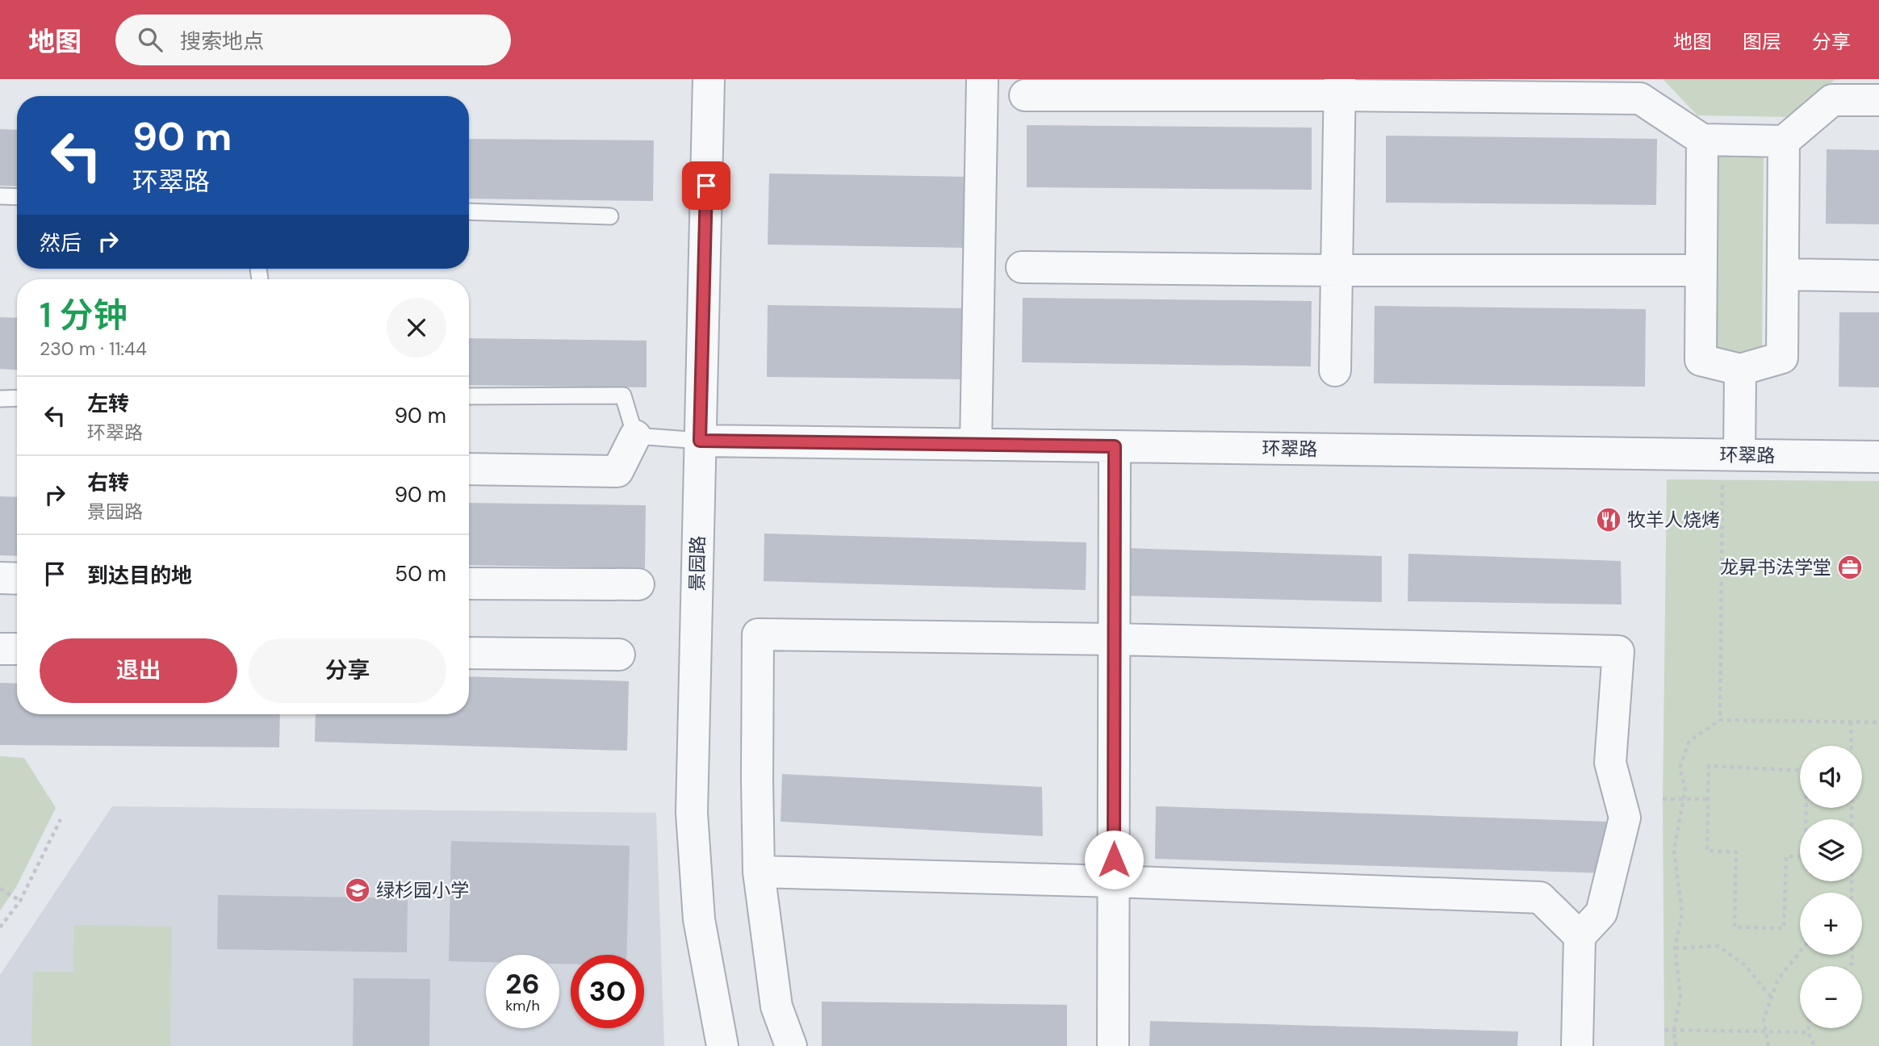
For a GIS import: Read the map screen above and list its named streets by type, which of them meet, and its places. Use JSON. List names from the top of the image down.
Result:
{
  "streets": {
    "street": ["环翠路", "景园路"]
  },
  "crossings": [
    ["环翠路", "景园路"]
  ],
  "places": {
    "restaurant": ["牧羊人烧烤"],
    "office": ["龙昇书法学堂"],
    "school or university": ["绿杉园小学"]
  },
  "page": {
    "header": "地图",
    "search": "搜索地点",
    "nav": ["地图", "图层", "分享"],
    "turn": ["90 m", "环翠路"],
    "then": "然后",
    "heading": ["1 分钟", "230 m · 11:44"],
    "list": [
      {
        "name": "左转",
        "note": "环翠路",
        "value": "90 m"
      },
      {
        "name": "右转",
        "note": "景园路",
        "value": "90 m"
      },
      {
        "name": "到达目的地",
        "value": "50 m"
      }
    ],
    "buttons": ["退出", "分享"],
    "map_buttons": ["+", "−"],
    "speed": "26 km/h",
    "limit": "30"
  }
}
